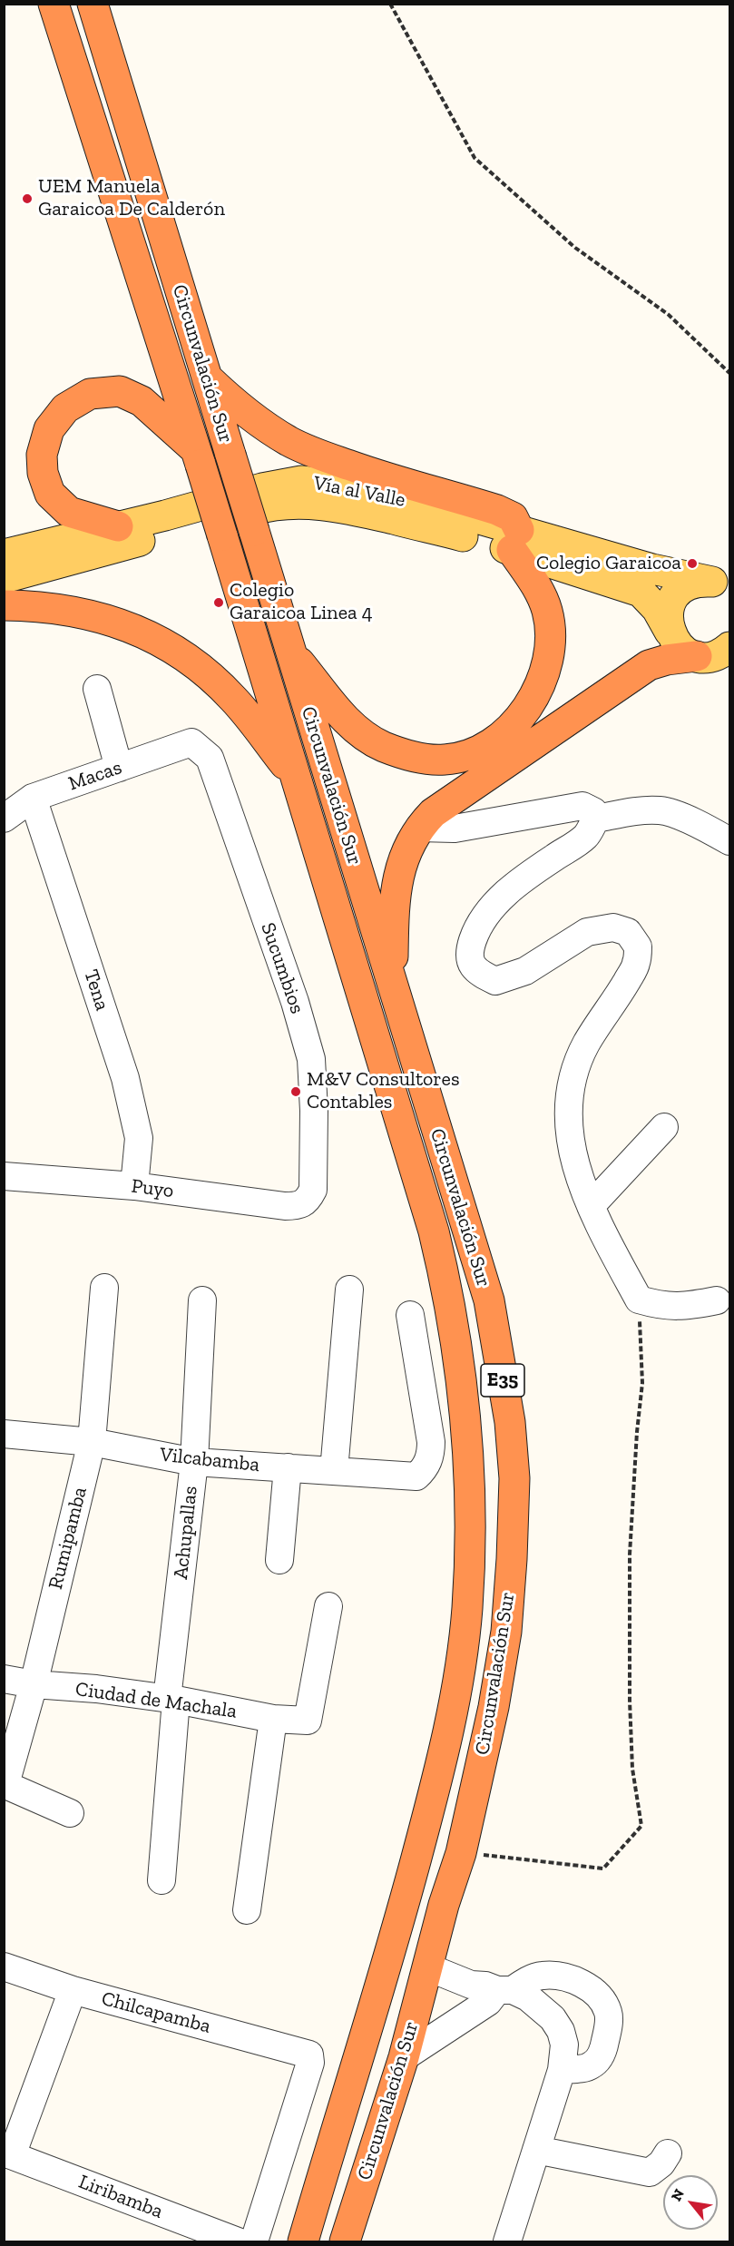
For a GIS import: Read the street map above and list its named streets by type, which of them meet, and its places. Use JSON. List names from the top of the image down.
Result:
{
  "streets": {
    "highway": ["Circunvalación Sur", "E35"],
    "main road": ["Vía al Valle"],
    "street": [
      "Macas",
      "Sucumbios",
      "Tena",
      "Puyo",
      "Vilcabamba",
      "Achupallas",
      "Rumipamba",
      "Ciudad de Machala",
      "Chilcapamba",
      "Liribamba"
    ]
  },
  "crossings": [
    ["Macas", "Sucumbios"],
    ["Macas", "Tena"],
    ["Sucumbios", "Puyo"],
    ["Tena", "Puyo"],
    ["Vilcabamba", "Achupallas"],
    ["Vilcabamba", "Rumipamba"],
    ["Achupallas", "Ciudad de Machala"],
    ["Rumipamba", "Ciudad de Machala"]
  ],
  "places": [
    "UEM Manuela Garaicoa De Calderón",
    "Colegio Garaicoa",
    "Colegio Garaicoa Linea 4",
    "M&V Consultores Contables"
  ],
  "north": "top left"
}
